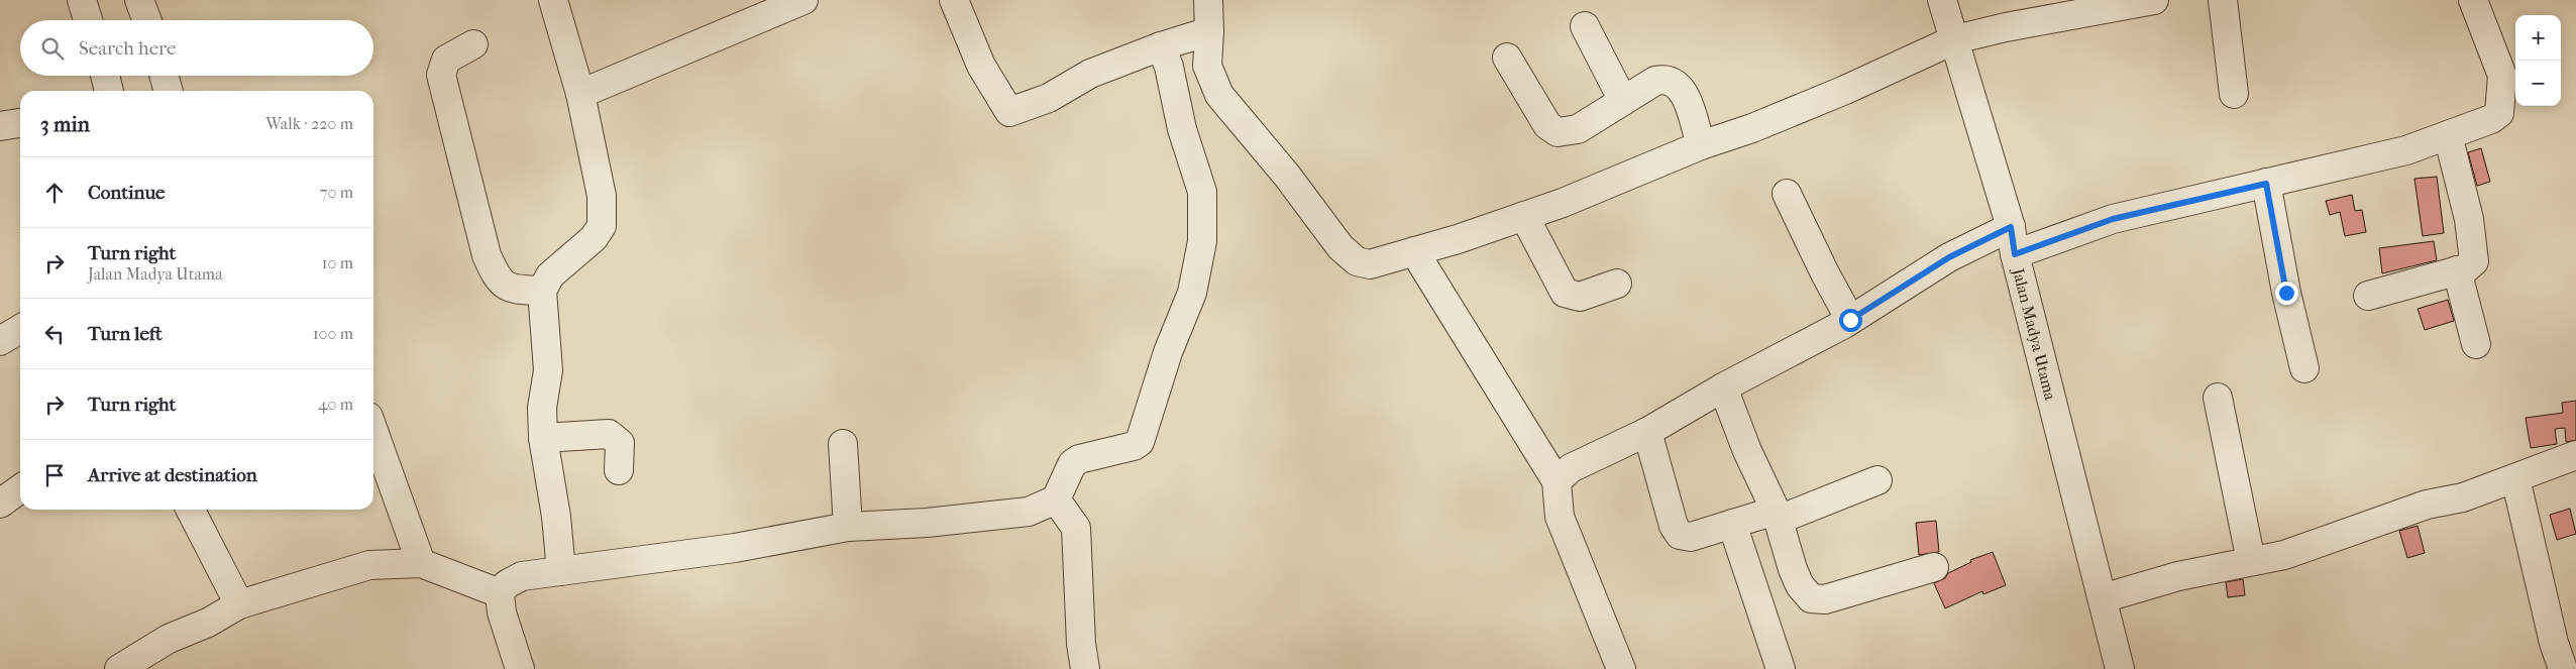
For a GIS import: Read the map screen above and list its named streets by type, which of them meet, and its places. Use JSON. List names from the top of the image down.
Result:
{
  "streets": {
    "street": ["Jalan Madya Utama"]
  },
  "page": {
    "map_buttons": ["+", "−"],
    "search": "Search here",
    "heading": ["3 min", "Walk · 220 m"],
    "list": [
      ["Continue", "70 m"],
      ["Turn right", "Jalan Madya Utama", "10 m"],
      ["Turn left", "100 m"],
      ["Turn right", "40 m"],
      "Arrive at destination"
    ]
  }
}
